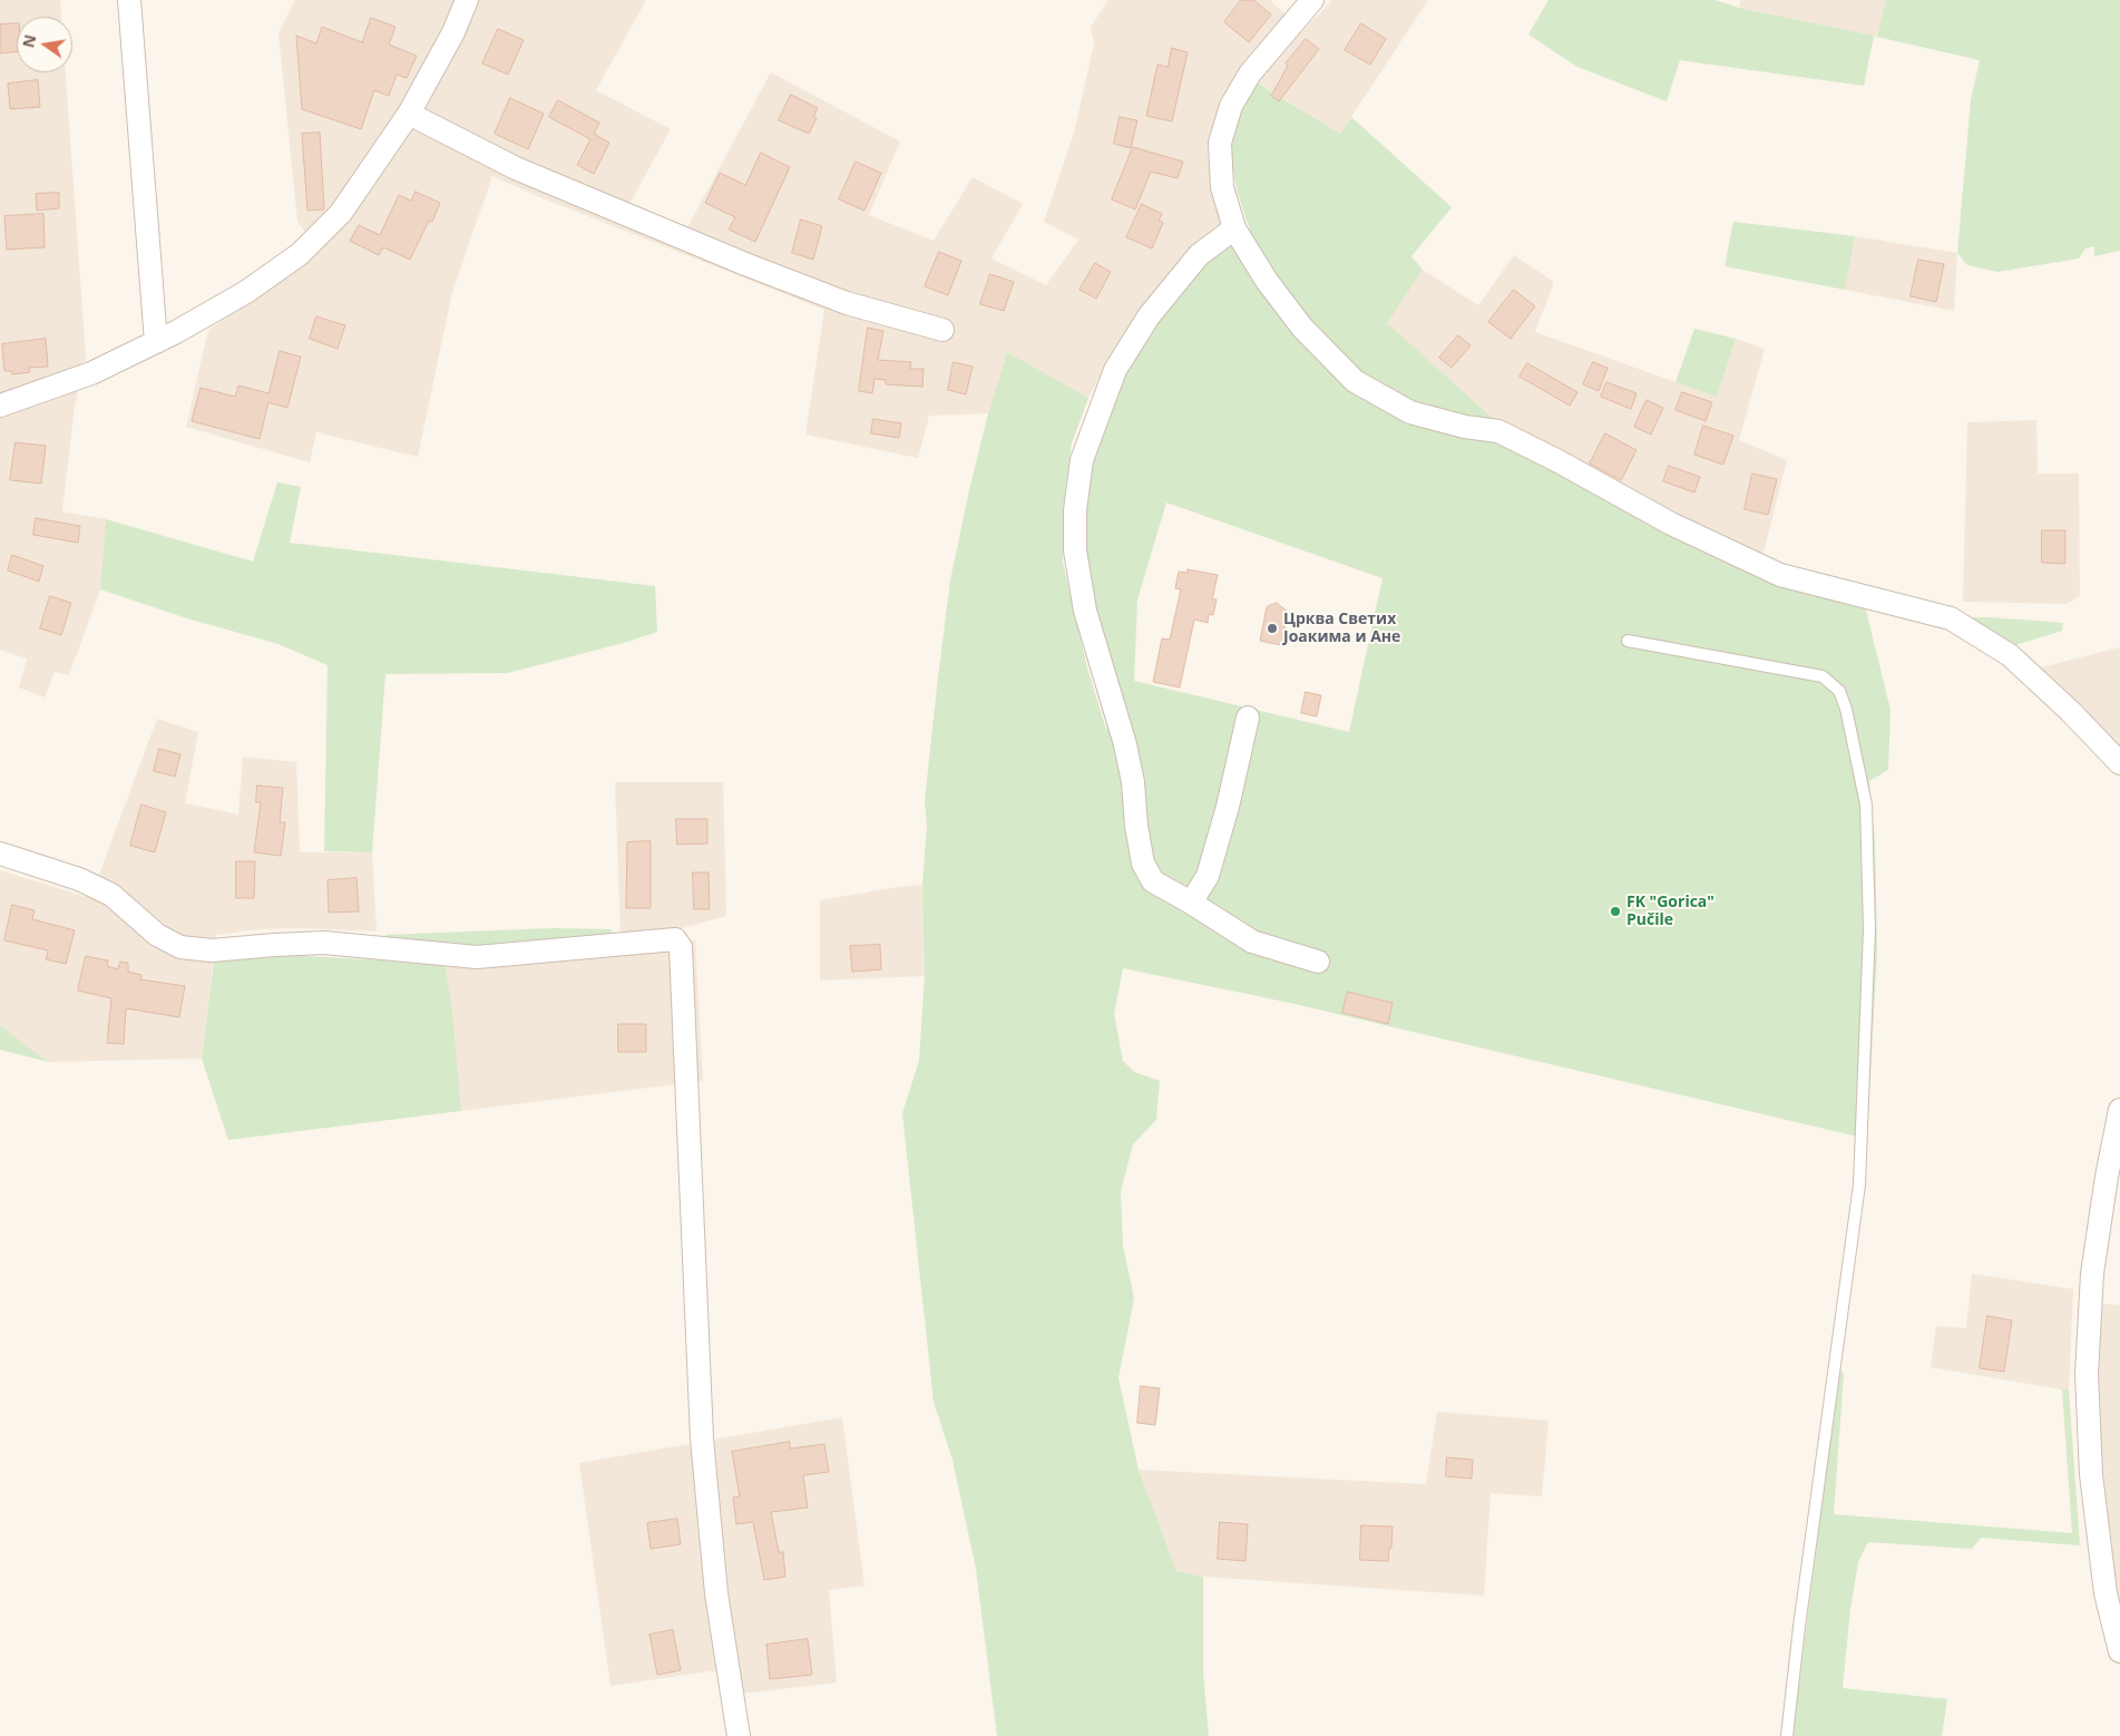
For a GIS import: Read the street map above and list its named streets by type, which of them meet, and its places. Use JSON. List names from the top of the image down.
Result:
{
  "places": ["Црква Светих Јоакима и Ане", "FK \"Gorica\" Pučile"],
  "north": "left"
}
